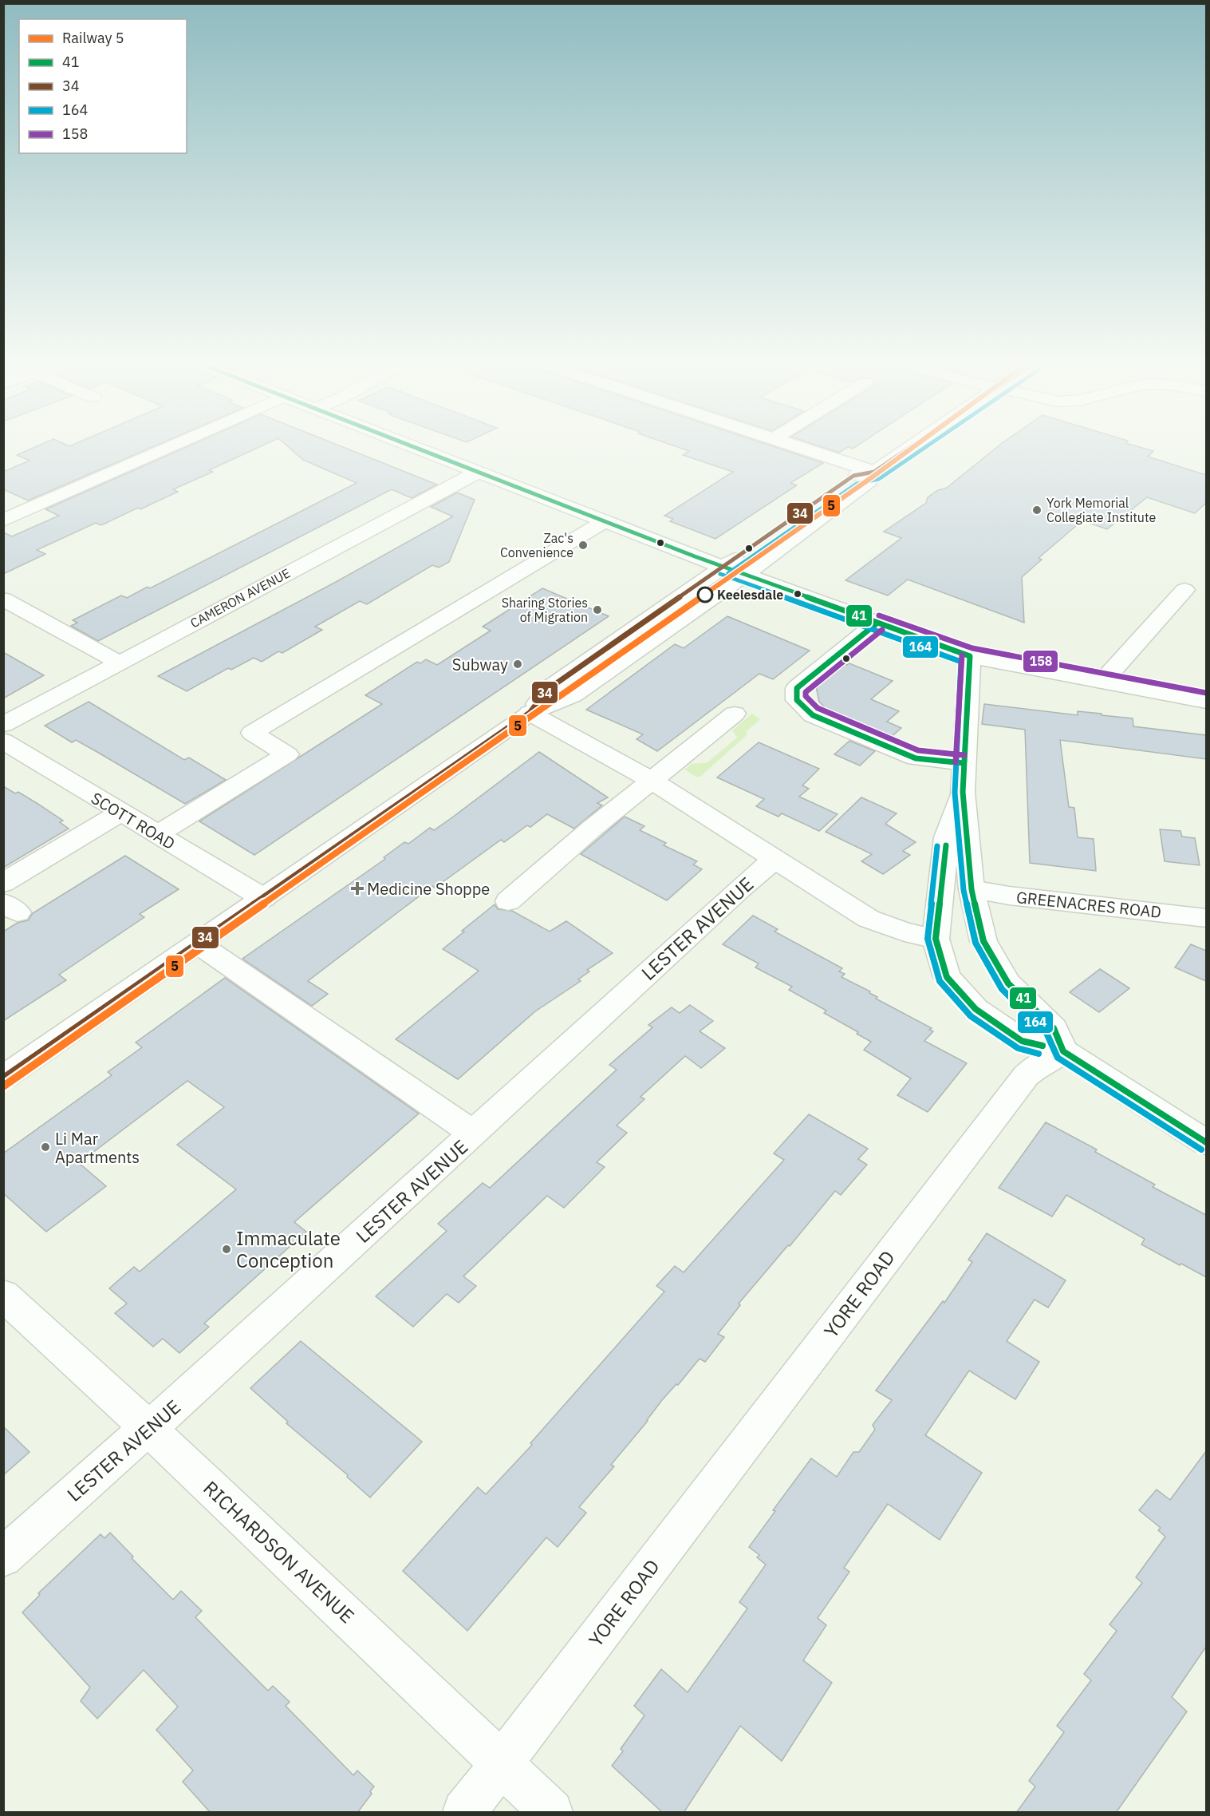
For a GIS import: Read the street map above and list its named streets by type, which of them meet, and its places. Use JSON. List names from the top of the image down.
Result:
{
  "streets": {
    "street": [
      "CAMERON AVENUE",
      "SCOTT ROAD",
      "GREENACRES ROAD",
      "LESTER AVENUE",
      "YORE ROAD",
      "RICHARDSON AVENUE"
    ]
  },
  "crossings": [
    ["LESTER AVENUE", "RICHARDSON AVENUE"],
    ["YORE ROAD", "RICHARDSON AVENUE"]
  ],
  "places": {
    "other": [
      "York Memorial Collegiate Institute",
      "Zac's Convenience",
      "Keelesdale",
      "Sharing Stories of Migration",
      "Subway",
      "Li Mar Apartments",
      "Immaculate Conception"
    ],
    "health": ["Medicine Shoppe"]
  },
  "lines": [
    "rail line 5",
    "transit line 41",
    "transit line 34",
    "transit line 164",
    "transit line 158"
  ],
  "legend": [
    "Railway 5",
    "41",
    "34",
    "164",
    "158"
  ]
}
